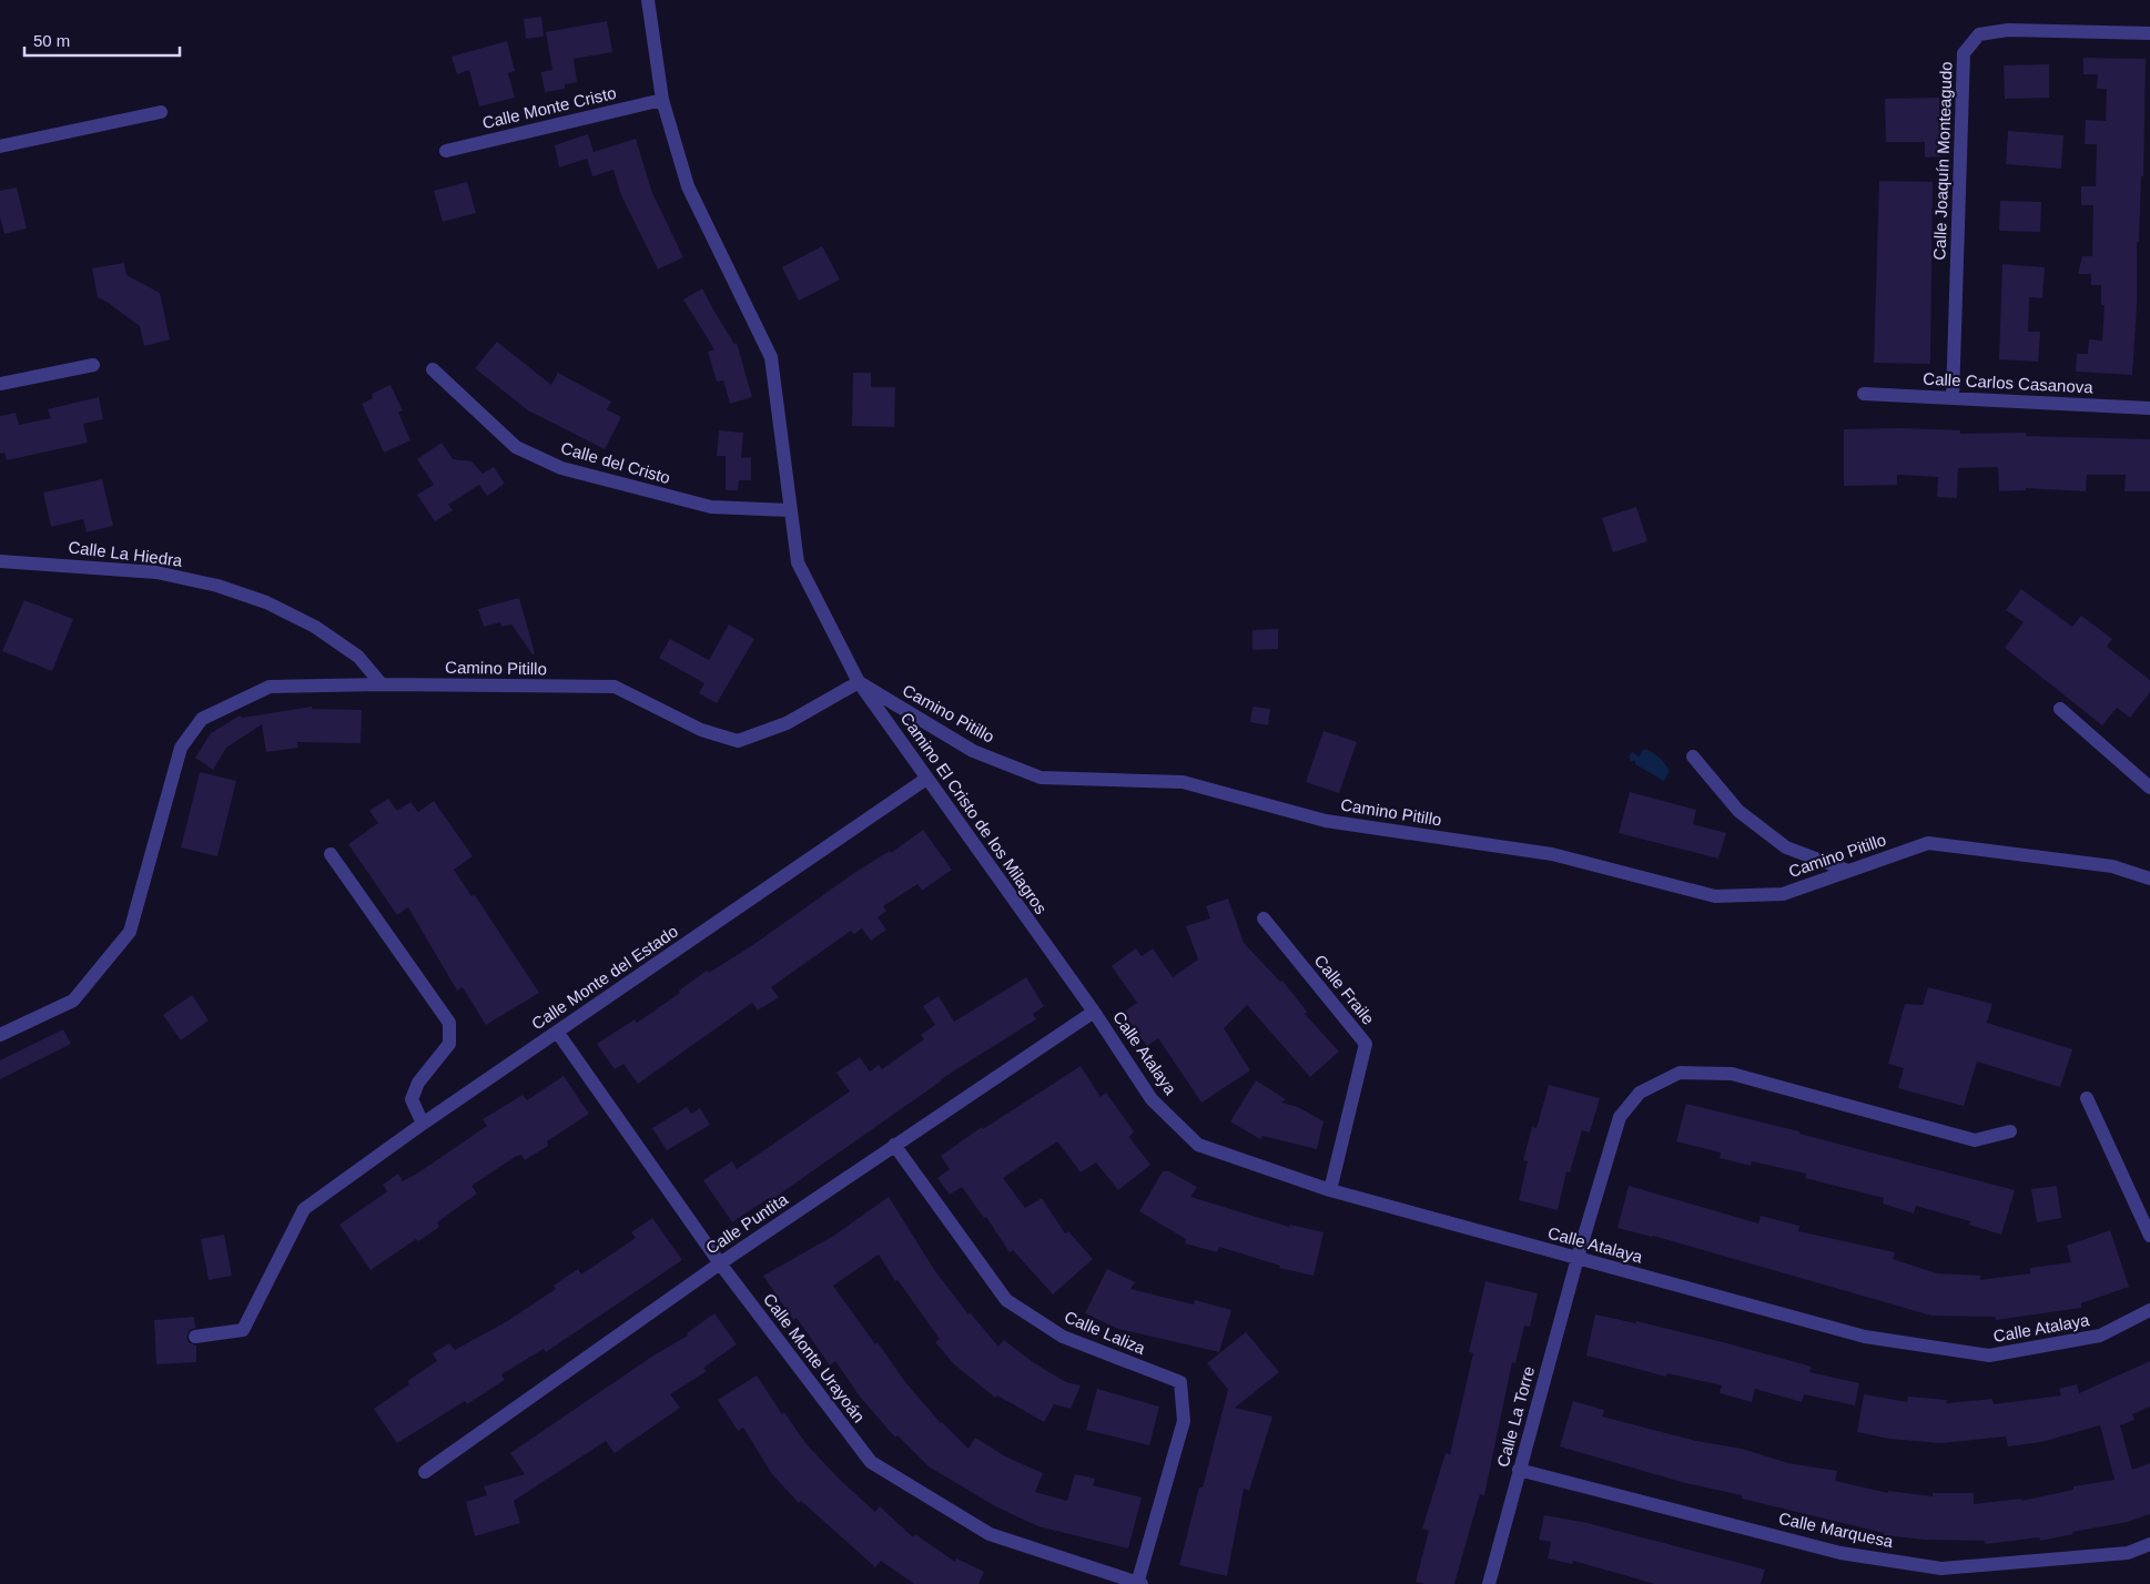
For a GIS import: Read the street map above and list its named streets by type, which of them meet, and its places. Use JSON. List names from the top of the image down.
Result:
{
  "streets": {
    "street": [
      "Calle Monte Cristo",
      "Calle Joaquín Monteagudo",
      "Calle Carlos Casanova",
      "Calle del Cristo",
      "Calle La Hiedra",
      "Camino Pitillo",
      "Camino El Cristo de los Milagros",
      "Calle Monte del Estado",
      "Calle Fraile",
      "Calle Atalaya",
      "Calle Puntita",
      "Calle Laliza",
      "Calle Monte Urayoán",
      "Calle La Torre",
      "Calle Marquesa"
    ]
  },
  "crossings": [
    ["Calle Monte Cristo", "Camino El Cristo de los Milagros"],
    ["Calle Joaquín Monteagudo", "Calle Carlos Casanova"],
    ["Calle del Cristo", "Camino El Cristo de los Milagros"],
    ["Calle La Hiedra", "Camino Pitillo"],
    ["Camino Pitillo", "Camino El Cristo de los Milagros"],
    ["Camino El Cristo de los Milagros", "Calle Monte del Estado"],
    ["Camino El Cristo de los Milagros", "Calle Atalaya"],
    ["Camino El Cristo de los Milagros", "Calle Puntita"],
    ["Calle Monte del Estado", "Calle Monte Urayoán"],
    ["Calle Fraile", "Calle Atalaya"],
    ["Calle Atalaya", "Calle Puntita"],
    ["Calle Atalaya", "Calle La Torre"],
    ["Calle Puntita", "Calle Laliza"],
    ["Calle Puntita", "Calle Monte Urayoán"],
    ["Calle Laliza", "Calle Monte Urayoán"],
    ["Calle La Torre", "Calle Marquesa"]
  ],
  "scale_bar": "50 m"
}
